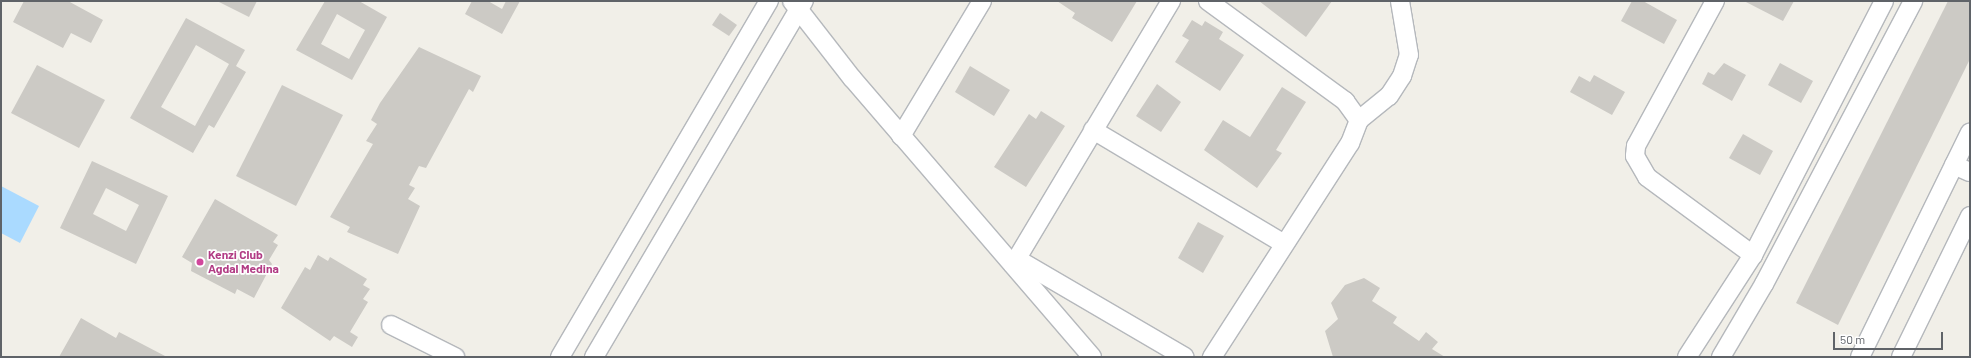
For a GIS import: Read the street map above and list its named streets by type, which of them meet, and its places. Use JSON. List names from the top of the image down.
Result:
{
  "places": ["Kenzi Club Agdal Medina"],
  "scale_bar": "50 m"
}
